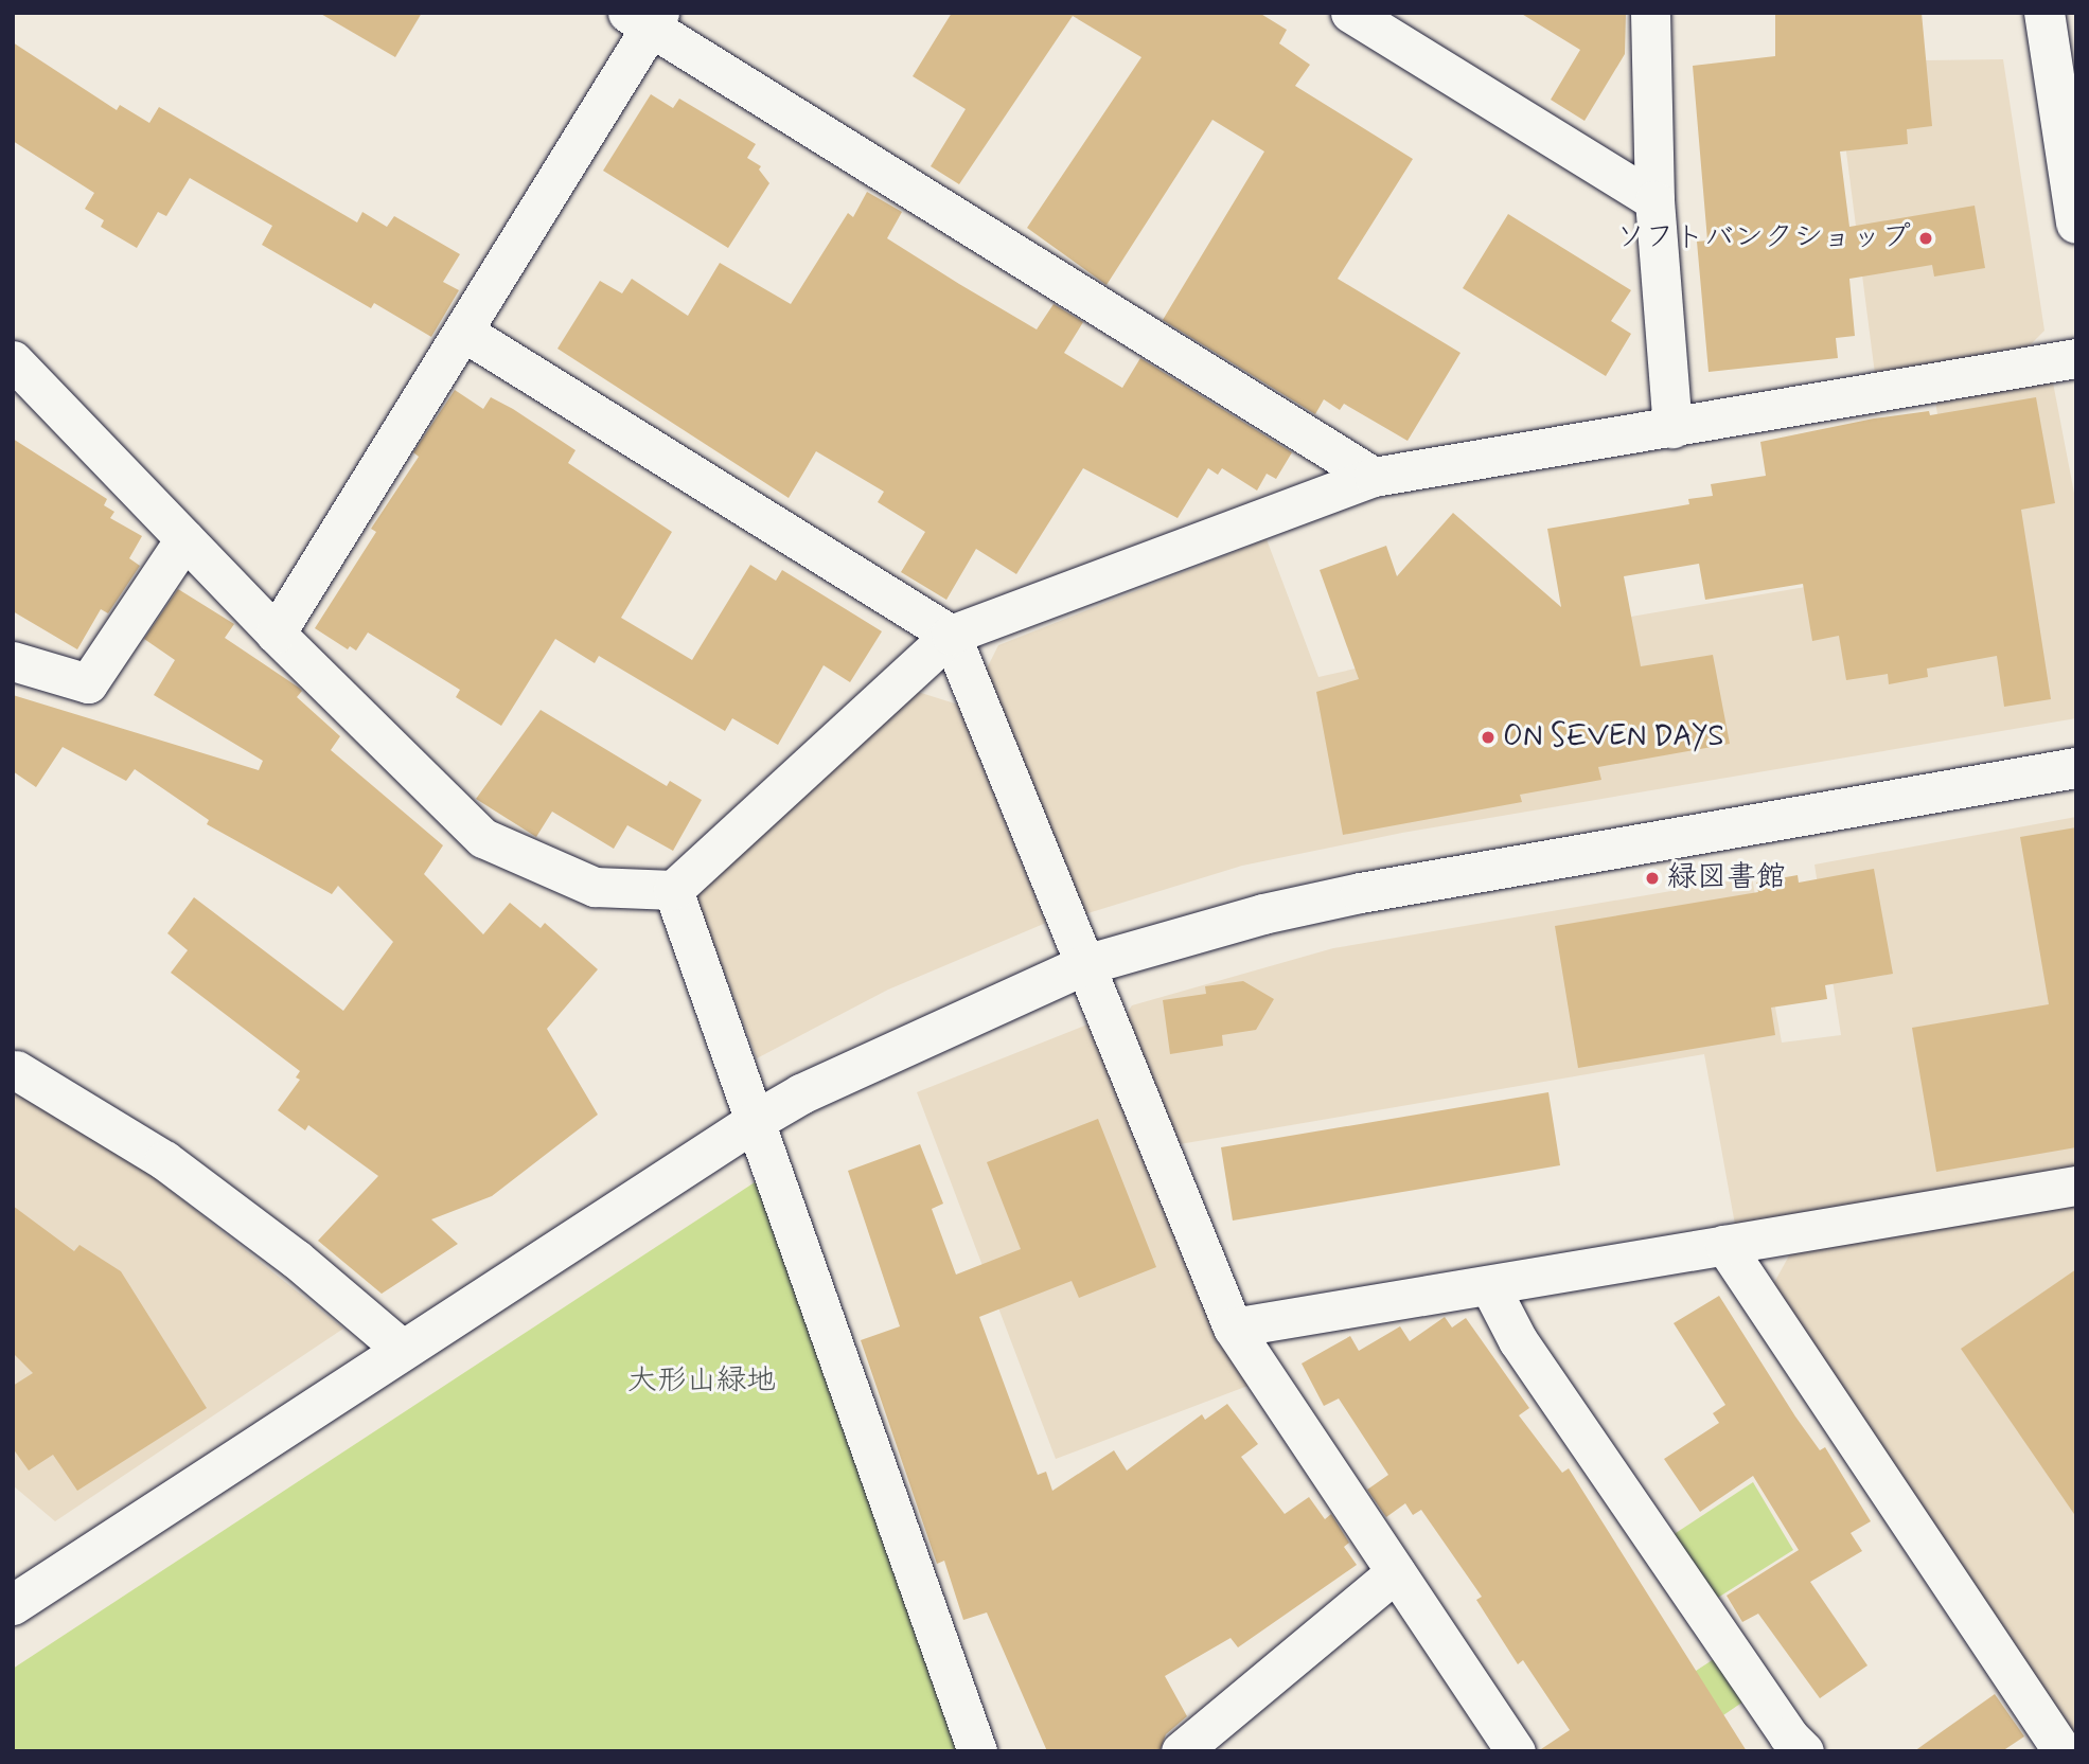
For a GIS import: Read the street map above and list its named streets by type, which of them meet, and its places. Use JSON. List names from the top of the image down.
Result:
{
  "parks": ["大形山緑地"],
  "places": ["ソフトバンクショップ", "ON SEVEN DAYS", "緑図書館"]
}
